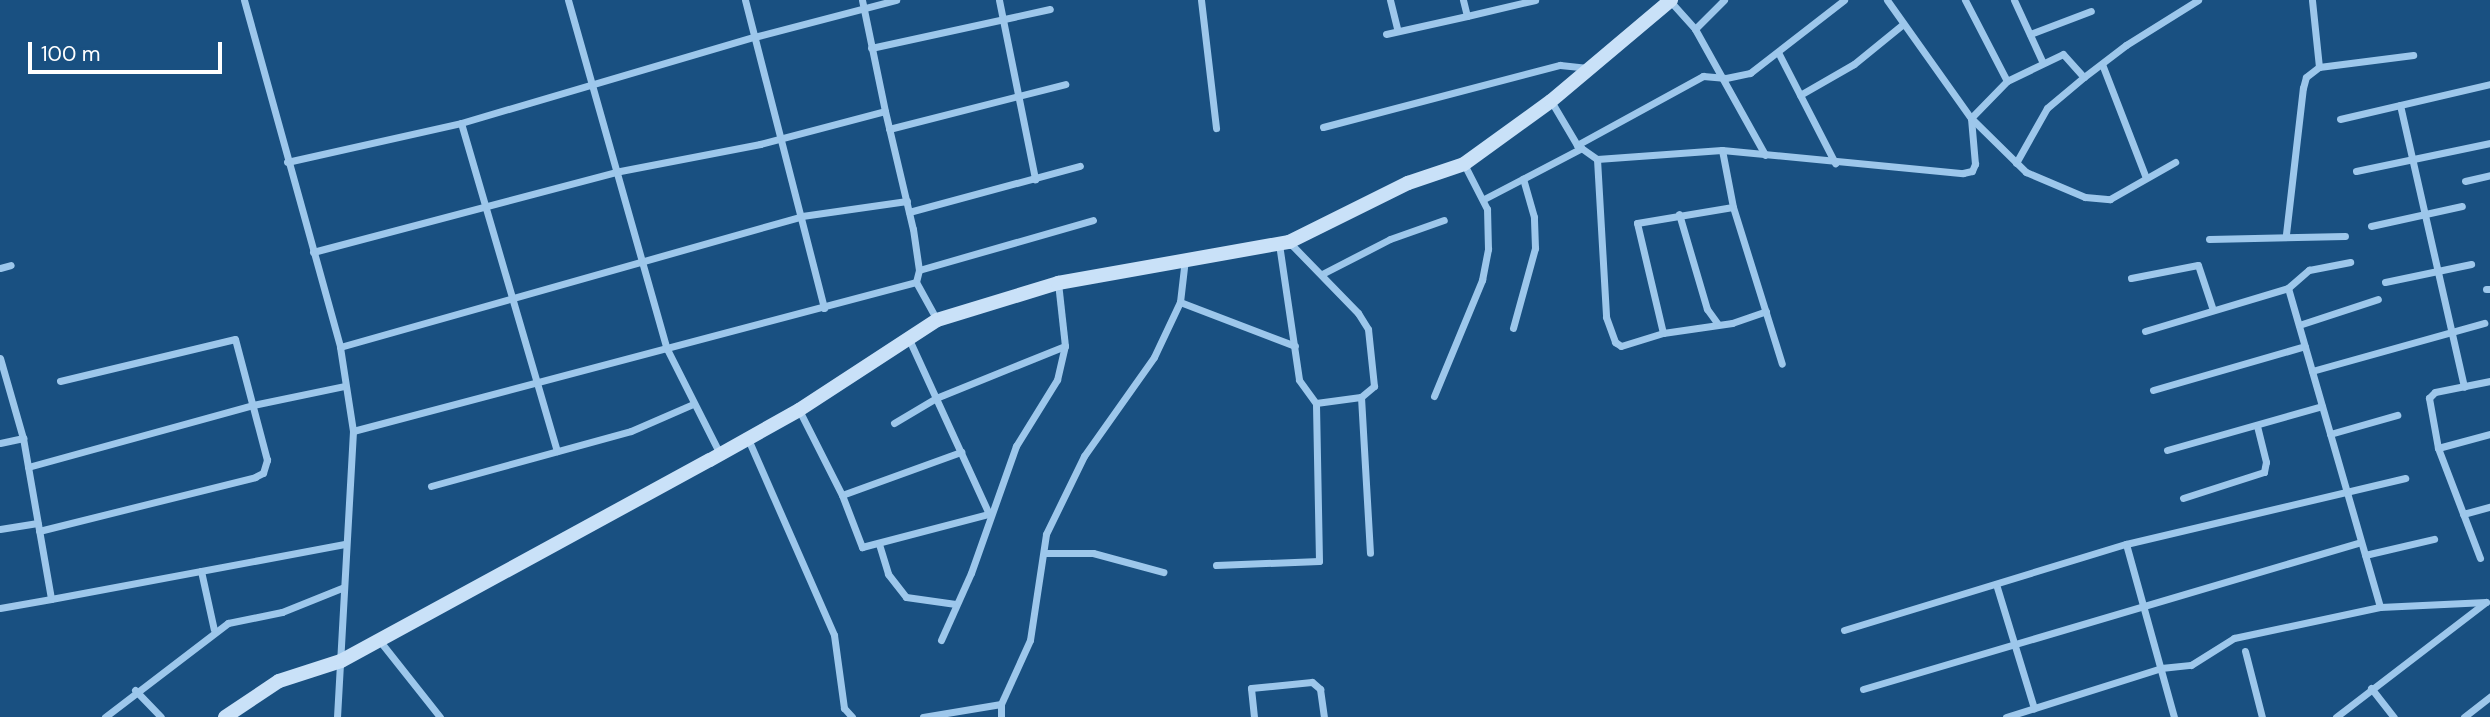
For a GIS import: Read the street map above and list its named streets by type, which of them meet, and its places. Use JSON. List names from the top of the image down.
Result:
{
  "scale_bar": "100 m"
}
